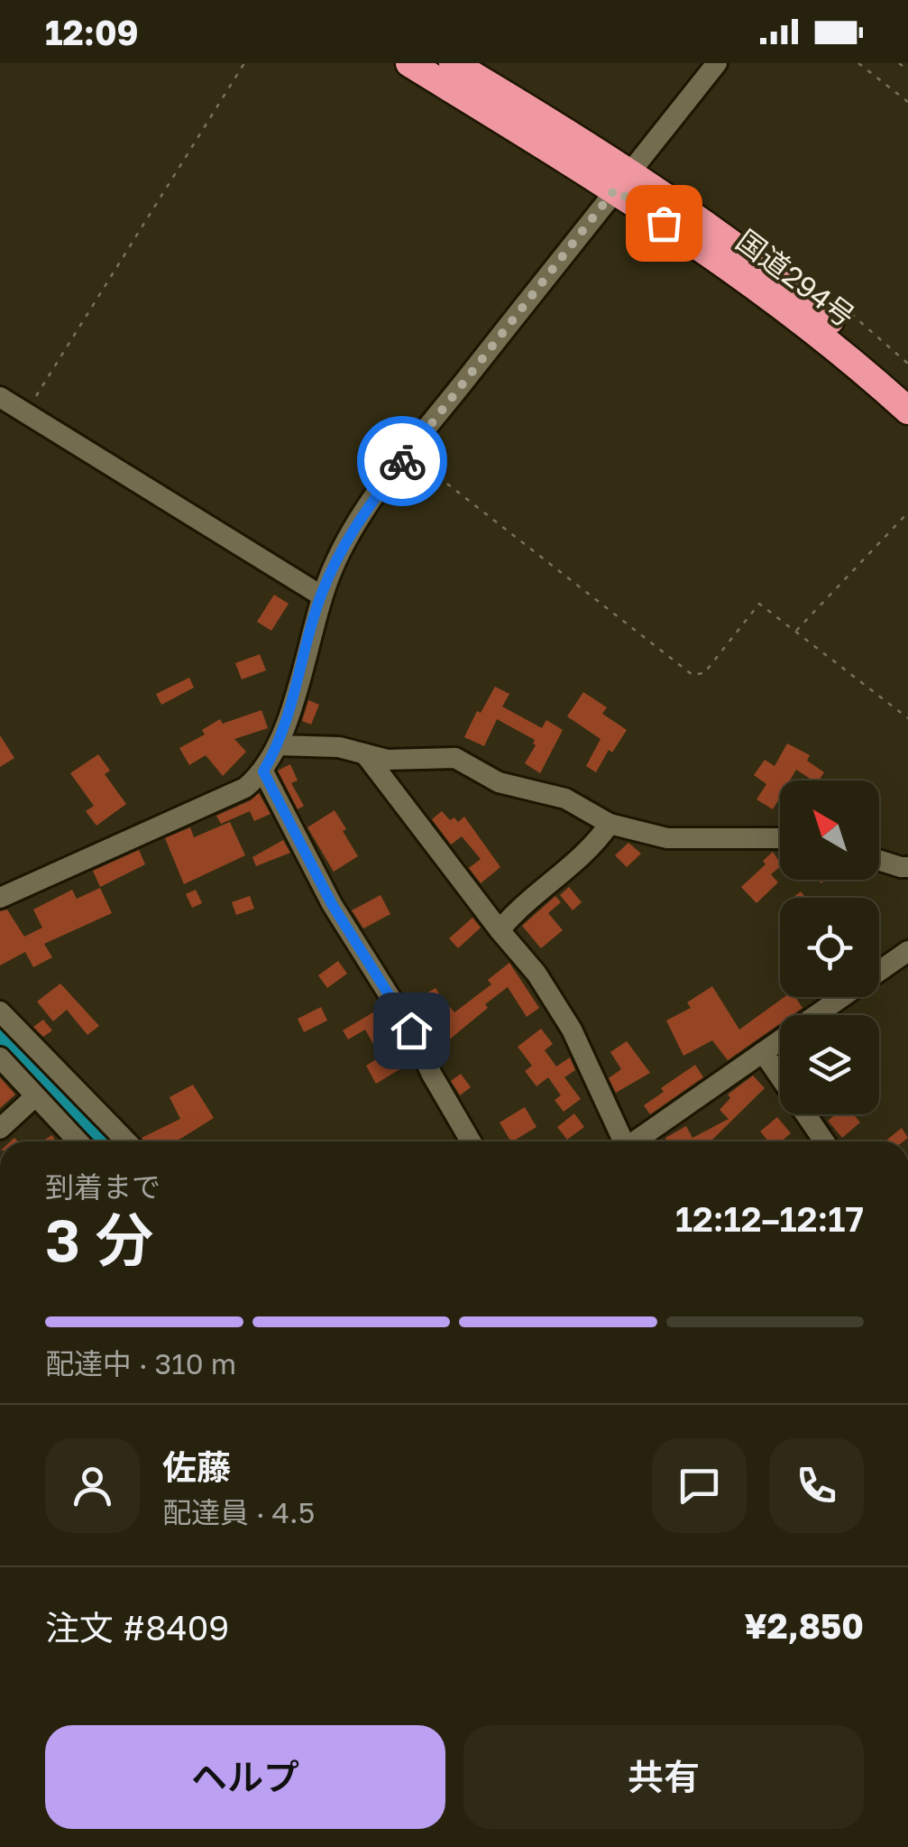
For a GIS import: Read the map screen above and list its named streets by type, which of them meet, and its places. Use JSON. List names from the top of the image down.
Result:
{
  "streets": {
    "highway": ["国道294号"]
  },
  "north": "top left",
  "page": {
    "status": "12:09",
    "heading": ["3 分", "到着まで", "12:12–12:17"],
    "panel": [
      "佐藤",
      "配達員 · 4.5",
      "注文 #8409",
      "¥2,850"
    ],
    "bar": "配達中 · 310 m",
    "buttons": ["ヘルプ", "共有"]
  }
}
